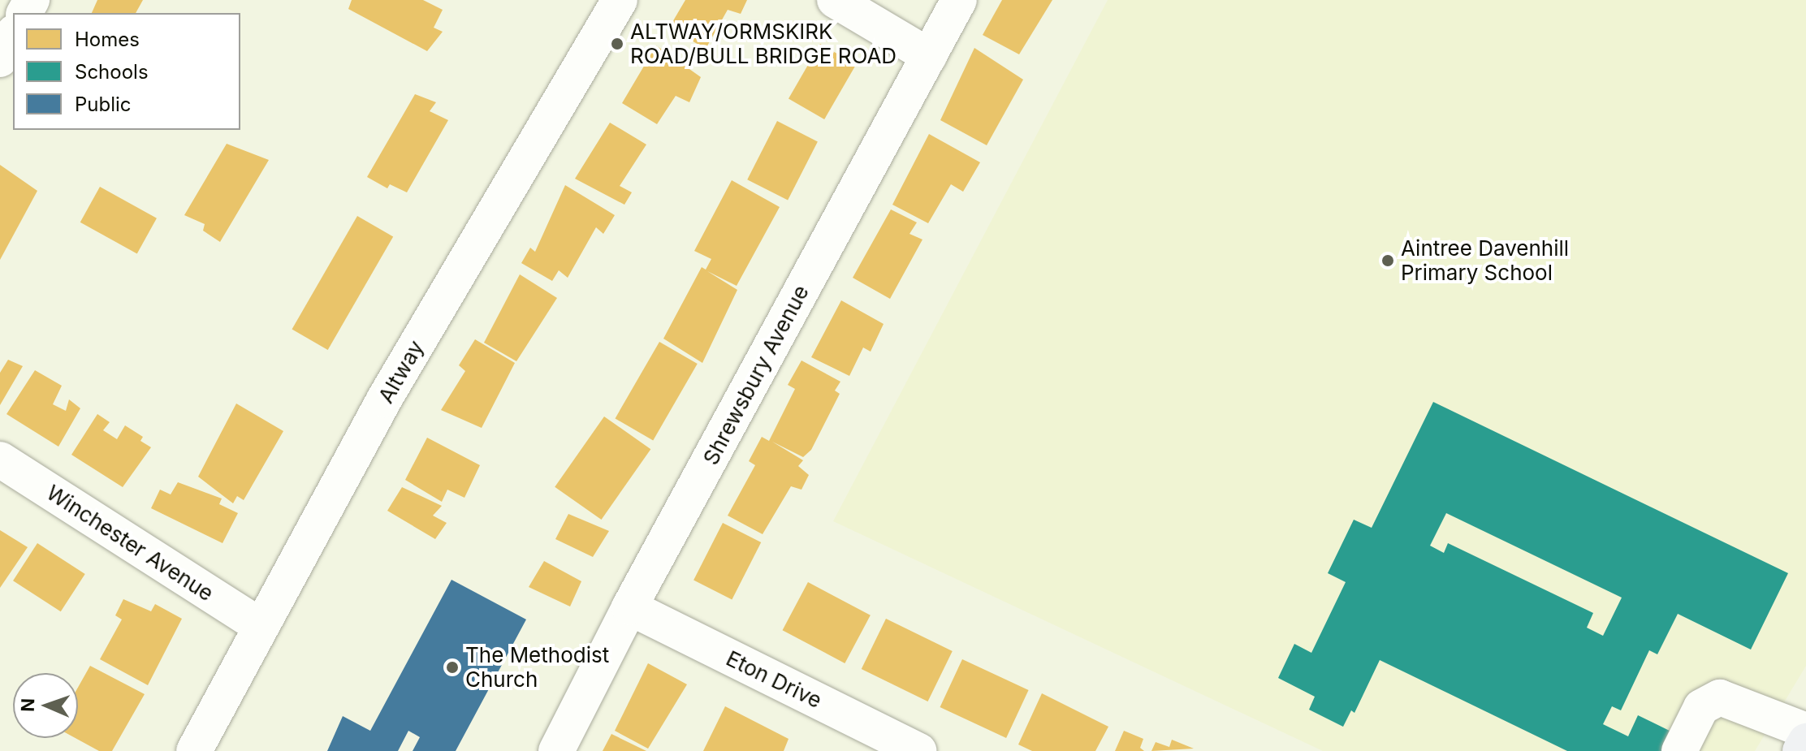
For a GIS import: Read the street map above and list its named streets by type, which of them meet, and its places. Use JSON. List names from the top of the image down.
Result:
{
  "streets": {
    "street": [
      "Altway",
      "Shrewsbury Avenue",
      "Winchester Avenue",
      "Eton Drive"
    ]
  },
  "crossings": [
    ["Altway", "Winchester Avenue"],
    ["Shrewsbury Avenue", "Eton Drive"]
  ],
  "places": ["ALTWAY/ORMSKIRK ROAD/BULL BRIDGE ROAD", "Aintree Davenhill Primary School", "The Methodist Church"],
  "legend": ["Homes", "Schools", "Public"],
  "north": "left"
}
